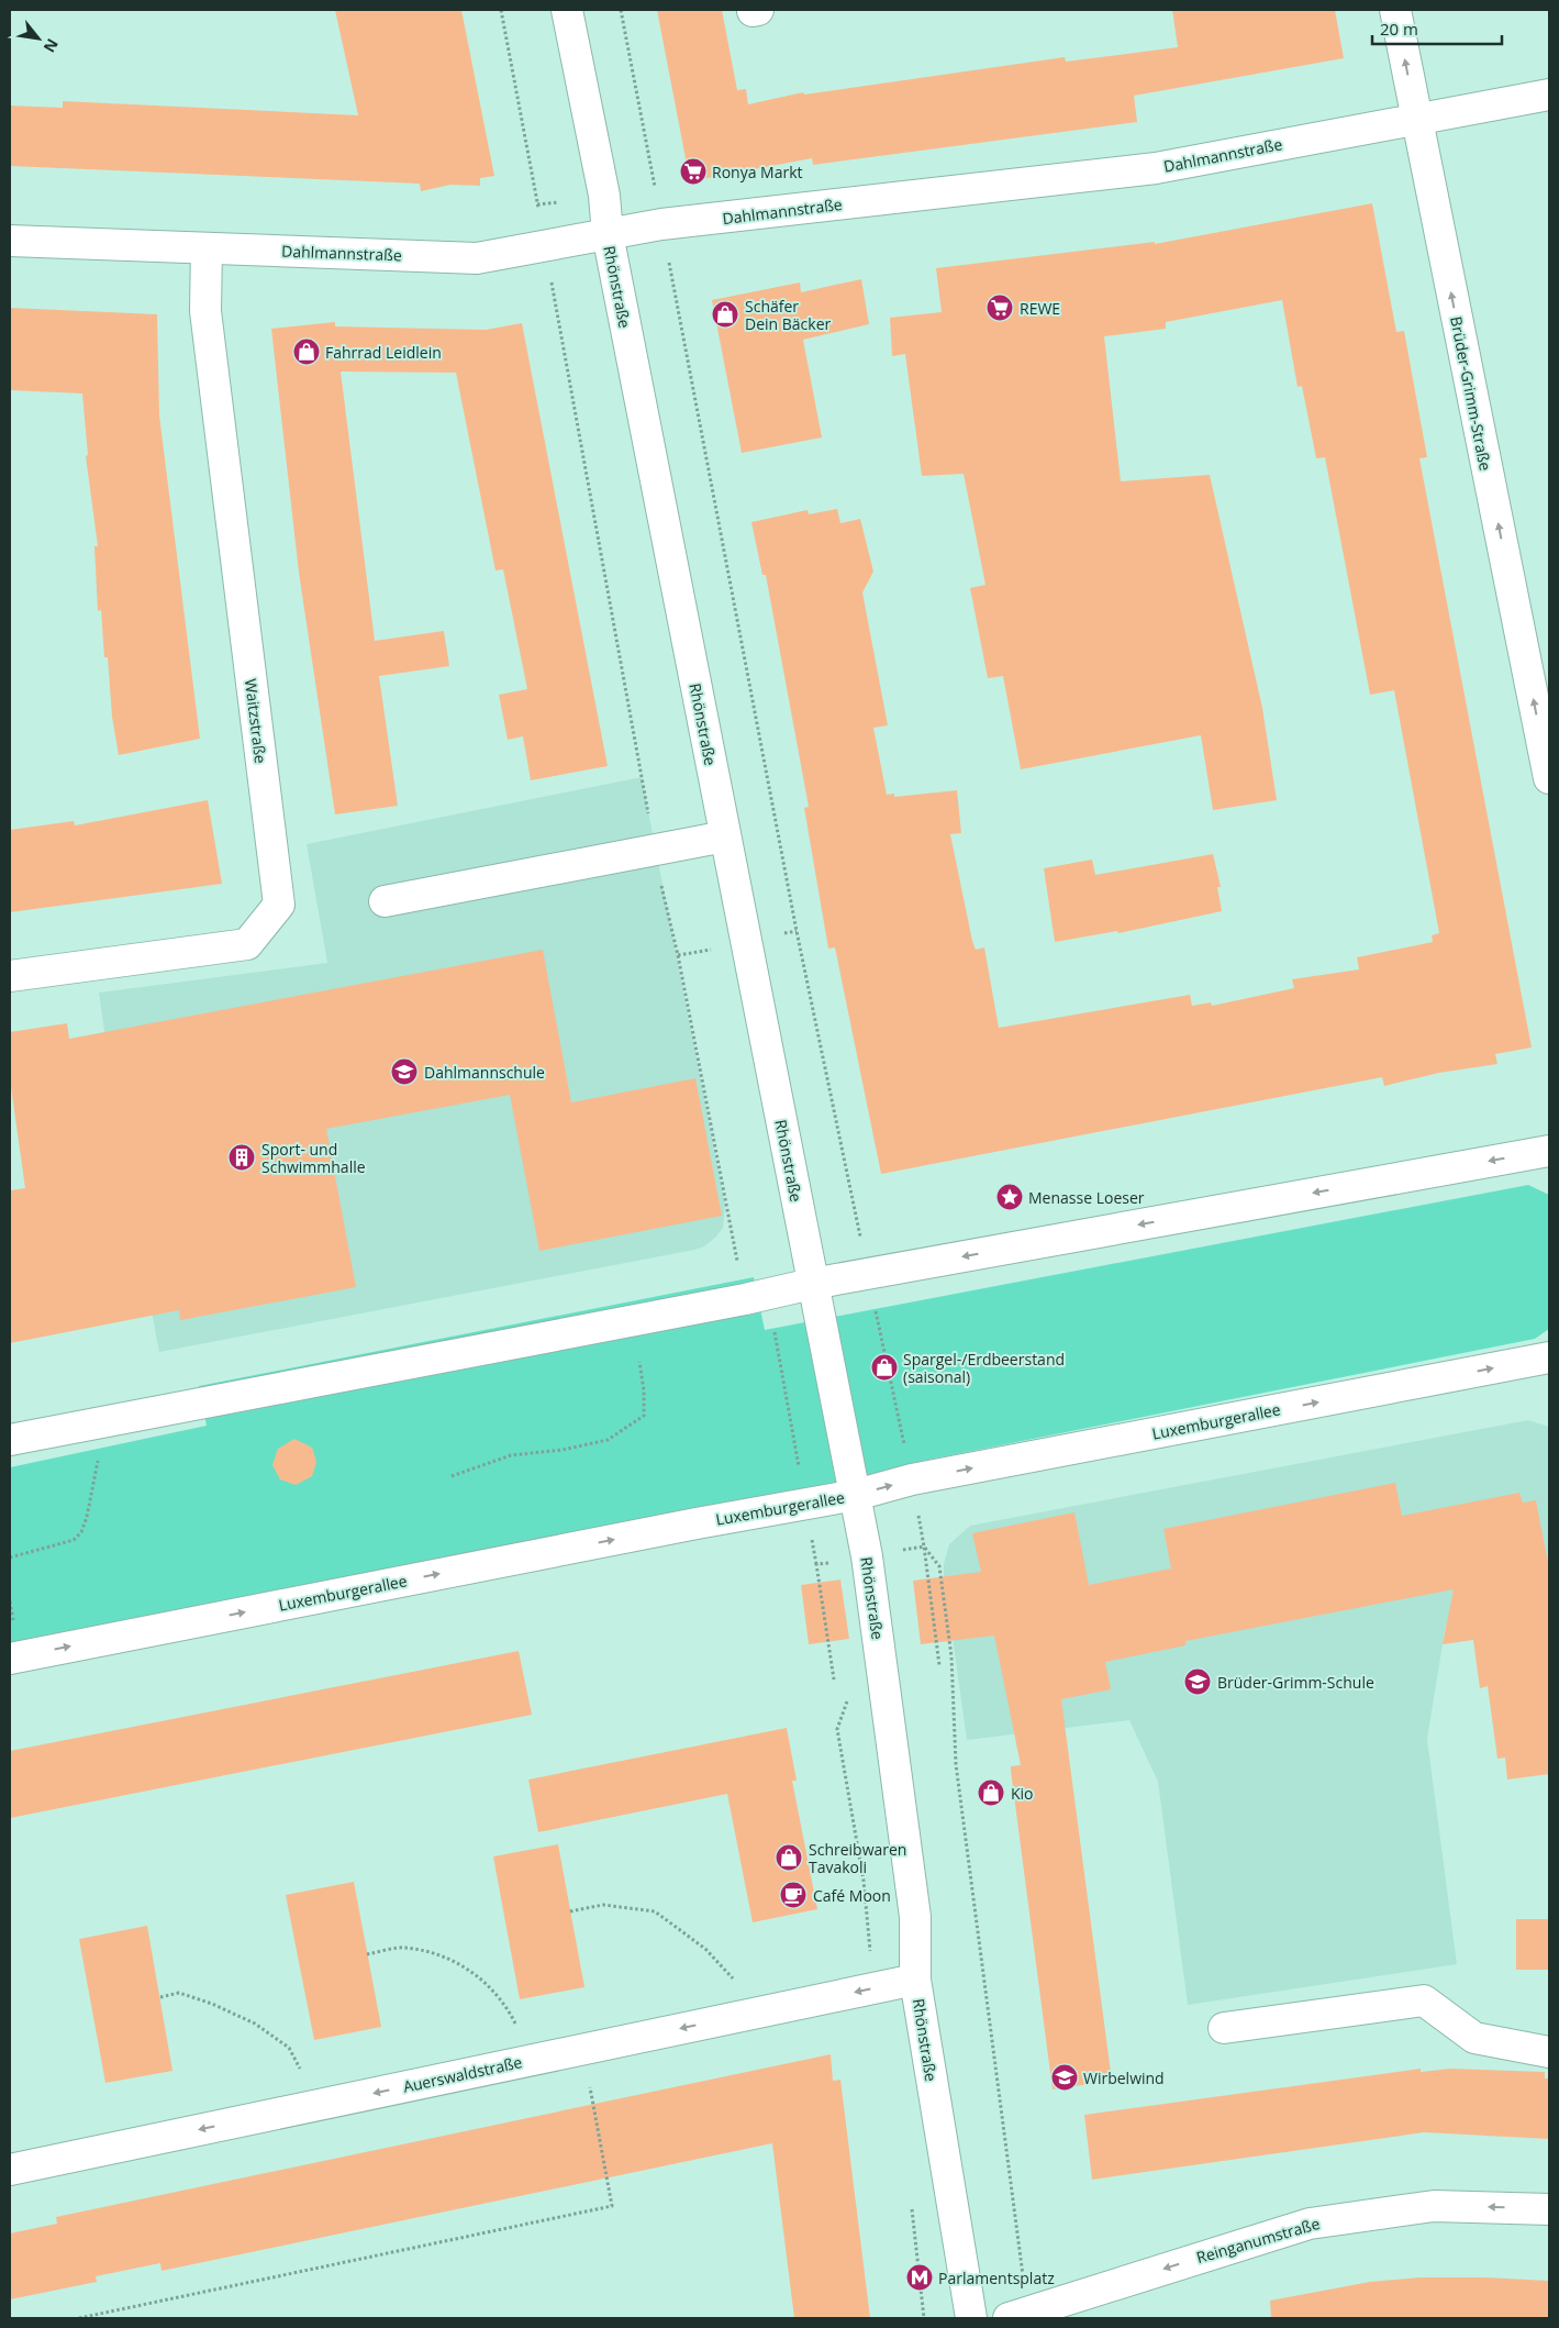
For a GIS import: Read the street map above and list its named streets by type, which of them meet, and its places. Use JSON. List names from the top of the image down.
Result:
{
  "streets": {
    "street": [
      "Dahlmannstraße",
      "Rhönstraße",
      "Brüder-Grimm-Straße",
      "Waitzstraße",
      "Luxemburgerallee",
      "Auerswaldstraße",
      "Reinganumstraße"
    ]
  },
  "crossings": [
    ["Dahlmannstraße", "Rhönstraße"],
    ["Dahlmannstraße", "Brüder-Grimm-Straße"],
    ["Dahlmannstraße", "Waitzstraße"],
    ["Rhönstraße", "Luxemburgerallee"],
    ["Rhönstraße", "Auerswaldstraße"]
  ],
  "one_way": ["Brüder-Grimm-Straße", "Auerswaldstraße"],
  "places": {
    "supermarket": ["Ronya Markt", "REWE"],
    "shop": [
      "Schäfer Dein Bäcker",
      "Fahrrad Leidlein",
      "Spargel-/Erdbeerstand (saisonal)",
      "Kio",
      "Schreibwaren Tavakoli"
    ],
    "school or university": ["Dahlmannschule", "Brüder-Grimm-Schule", "Wirbelwind"],
    "building": ["Sport- und Schwimmhalle"],
    "place": ["Menasse Loeser"],
    "cafe": ["Café Moon"],
    "metro station": ["Parlamentsplatz"]
  },
  "scale_bar": "20 m",
  "north": "bottom right"
}
